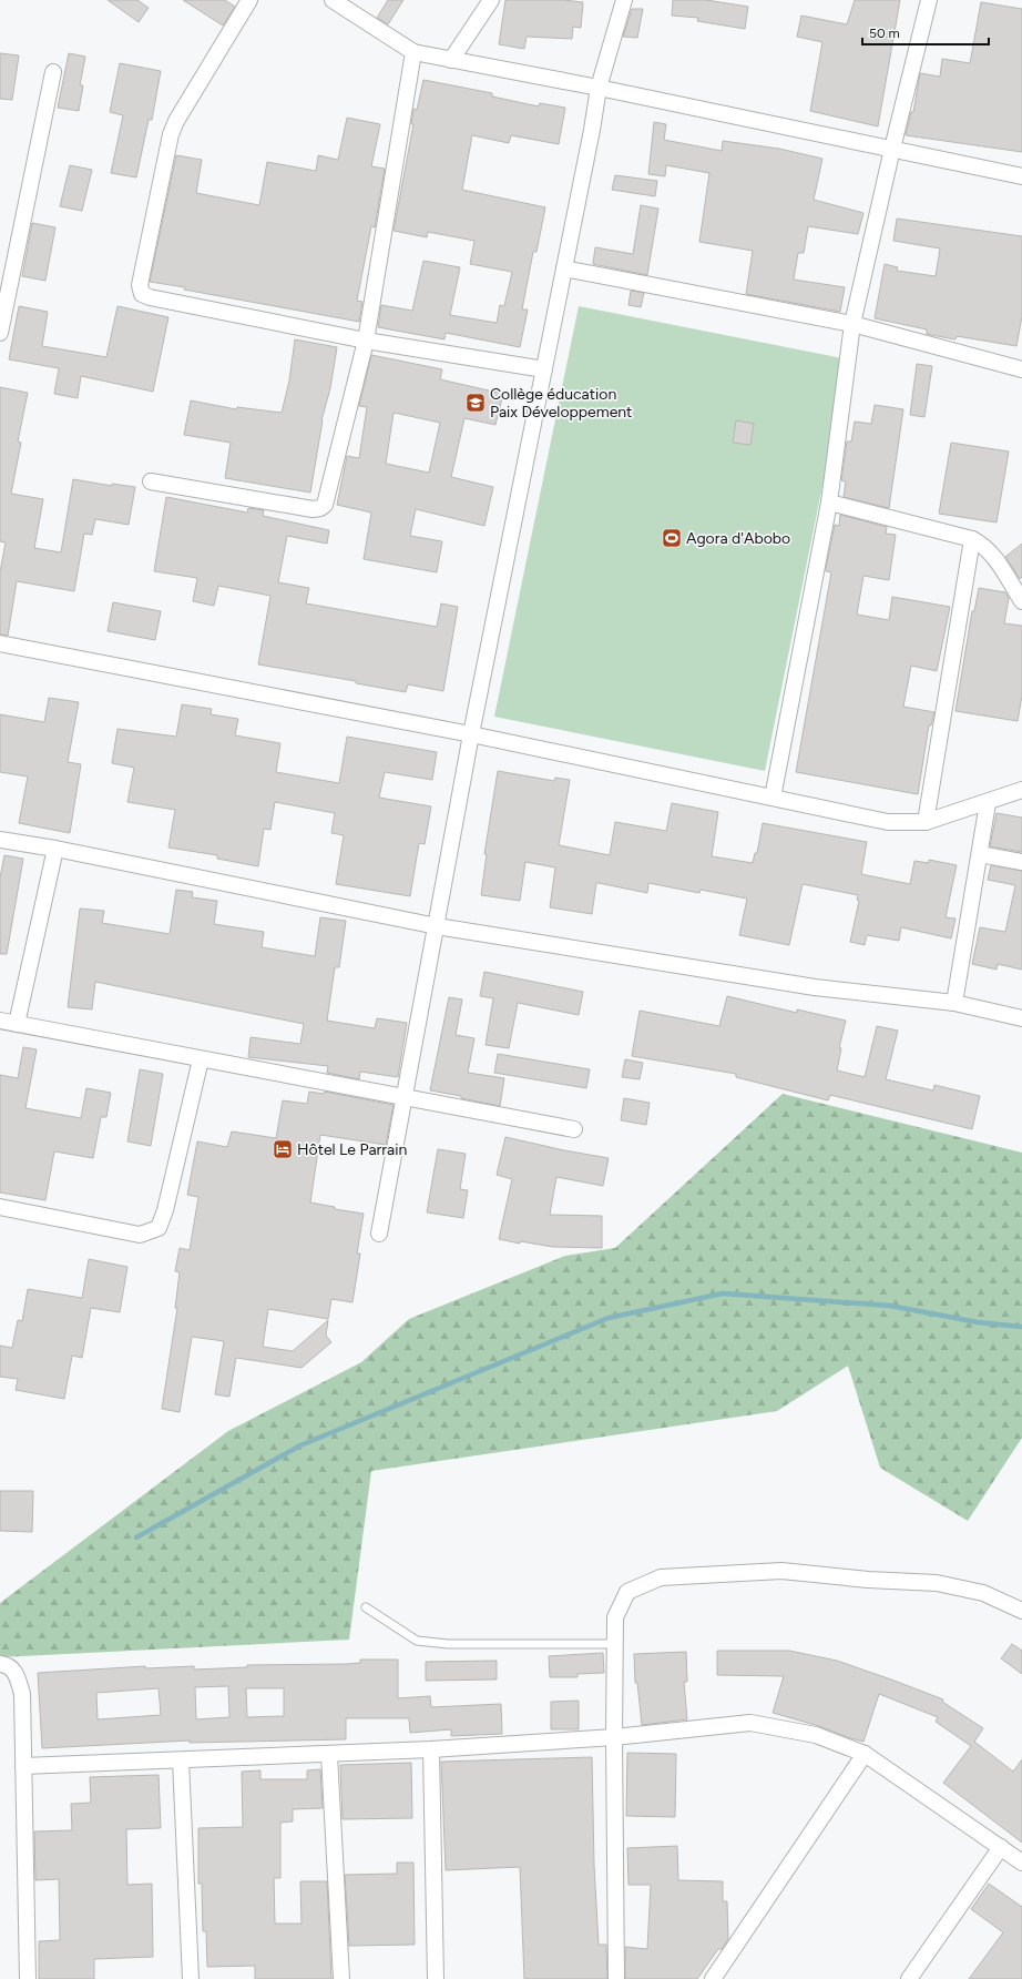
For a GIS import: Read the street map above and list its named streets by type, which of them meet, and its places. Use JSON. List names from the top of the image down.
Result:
{
  "places": {
    "school or university": ["Collège éducation Paix Développement"],
    "sports": ["Agora d'Abobo"],
    "hotel": ["Hôtel Le Parrain"]
  },
  "scale_bar": "50 m"
}
